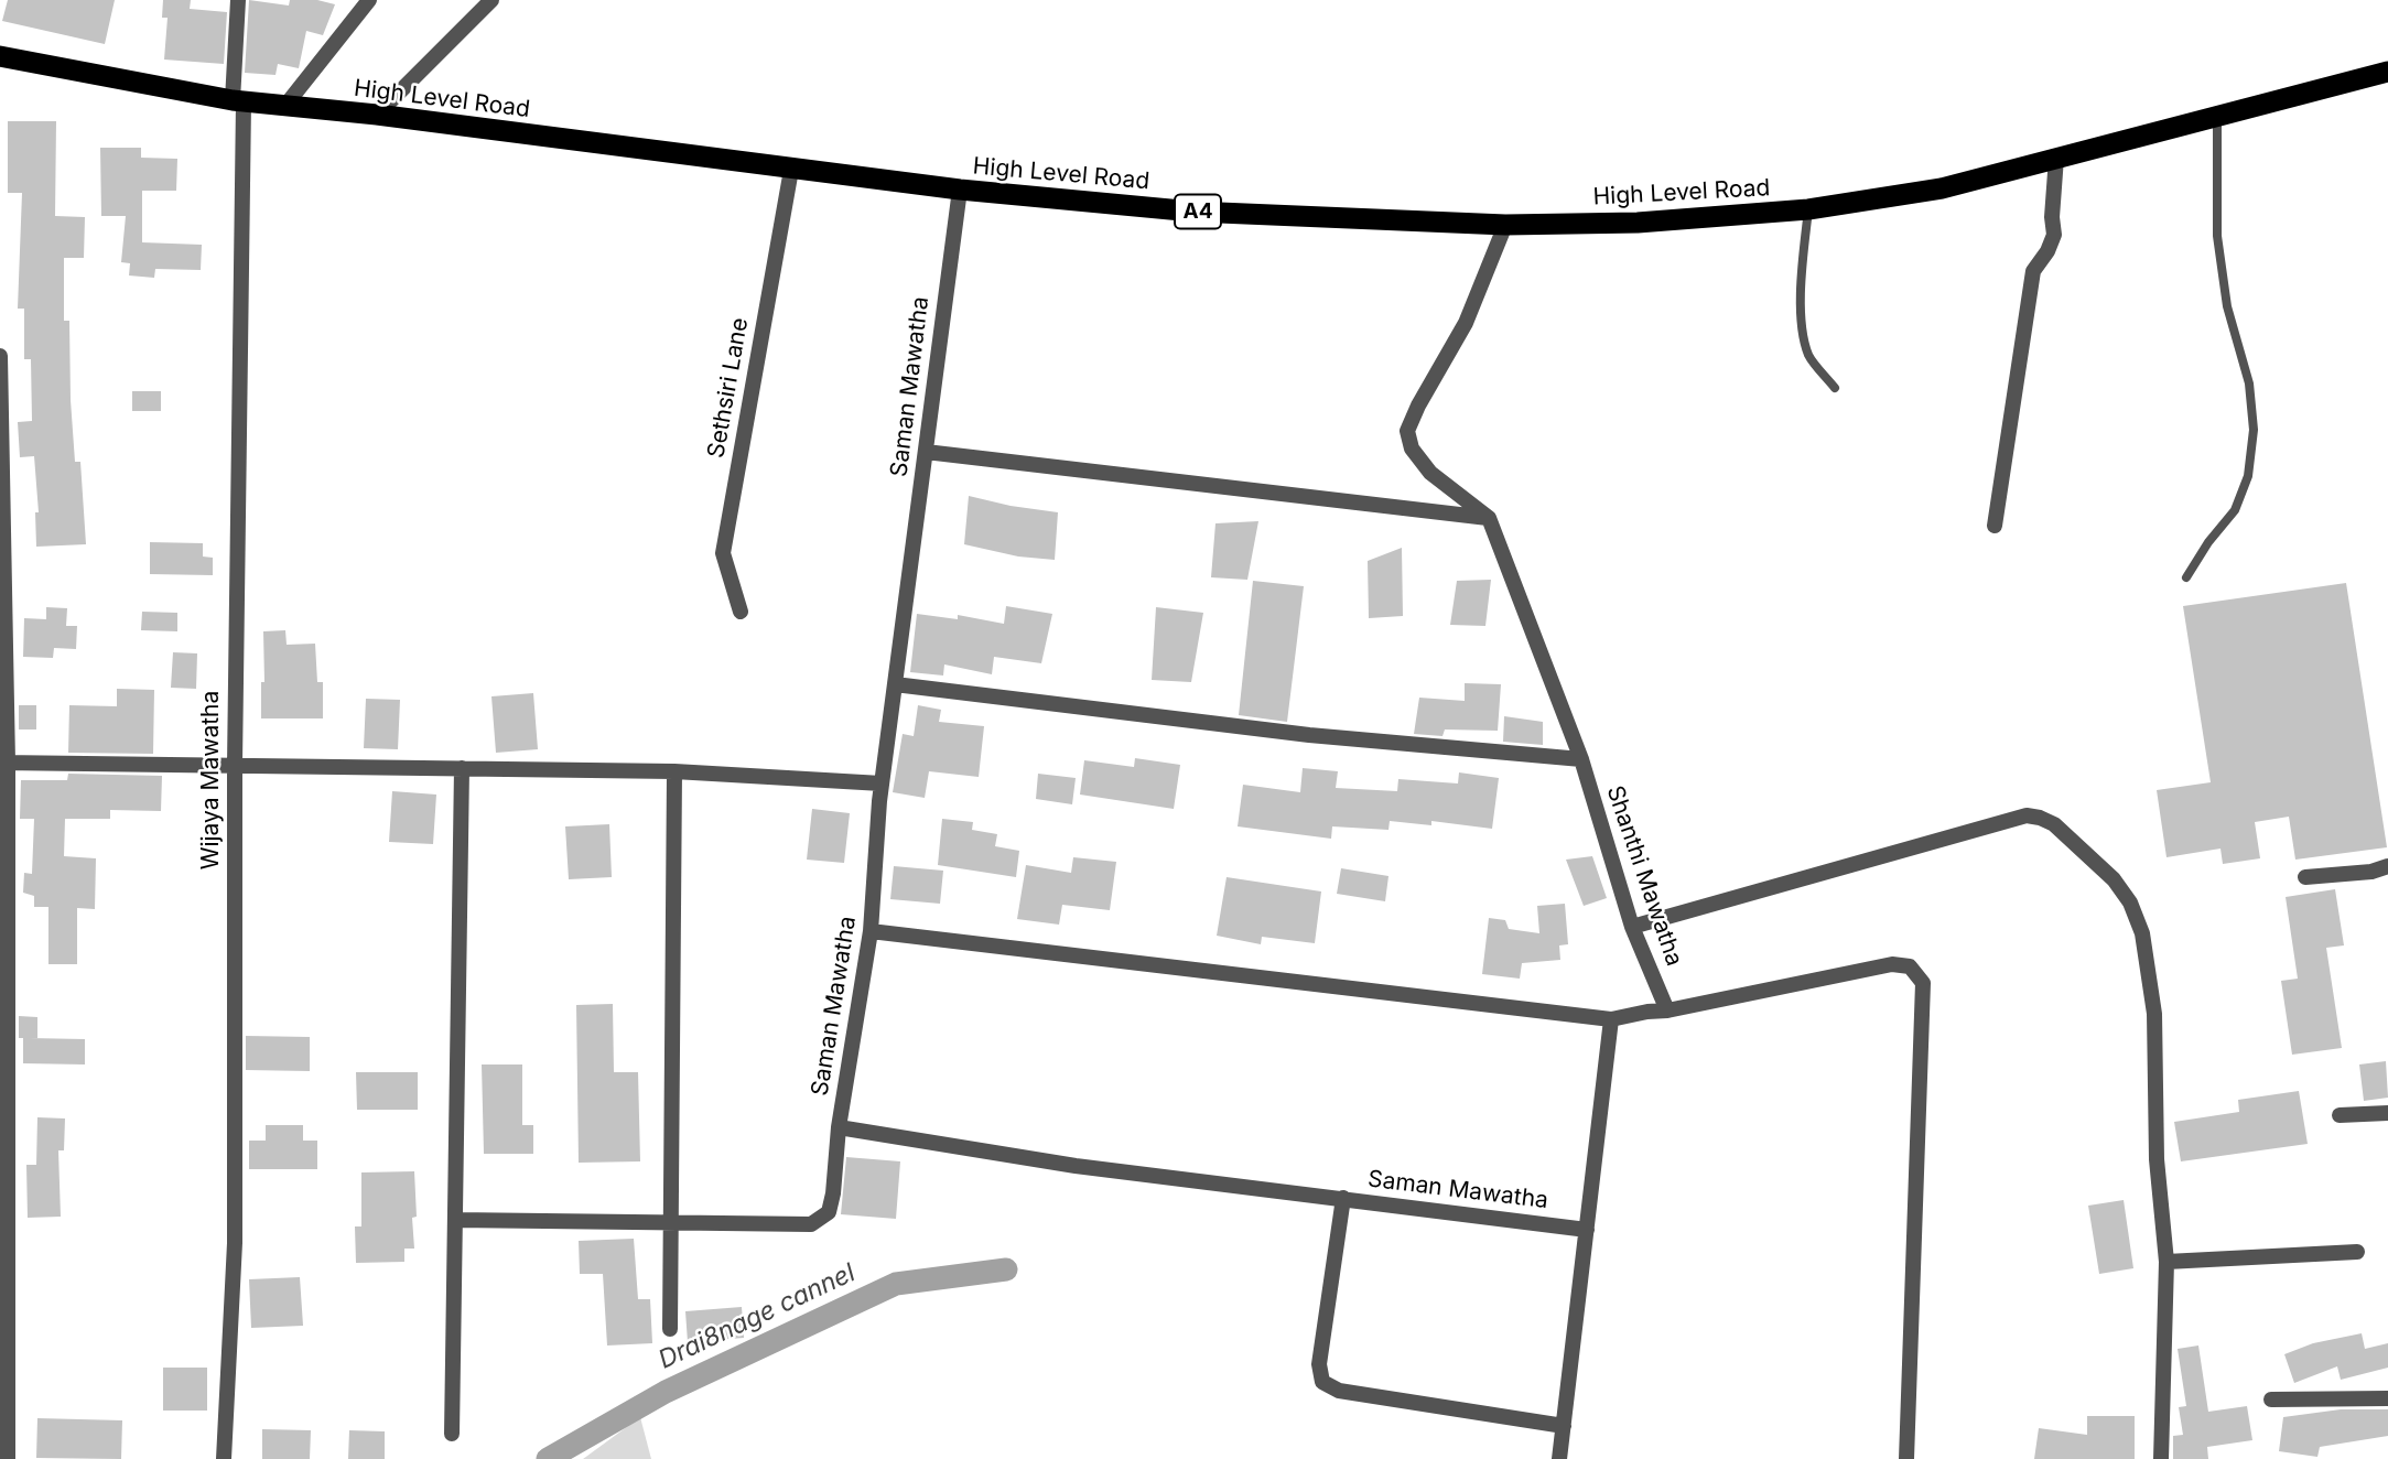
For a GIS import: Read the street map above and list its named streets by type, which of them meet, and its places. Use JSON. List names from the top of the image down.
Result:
{
  "streets": {
    "highway": ["High Level Road", "A4"],
    "street": [
      "Saman Mawatha",
      "Sethsiri Lane",
      "Wijaya Mawatha",
      "Shanthi Mawatha"
    ]
  },
  "crossings": [
    ["High Level Road", "Saman Mawatha"],
    ["High Level Road", "Sethsiri Lane"],
    ["High Level Road", "Wijaya Mawatha"]
  ],
  "water": ["Drai8nage cannel"]
}
